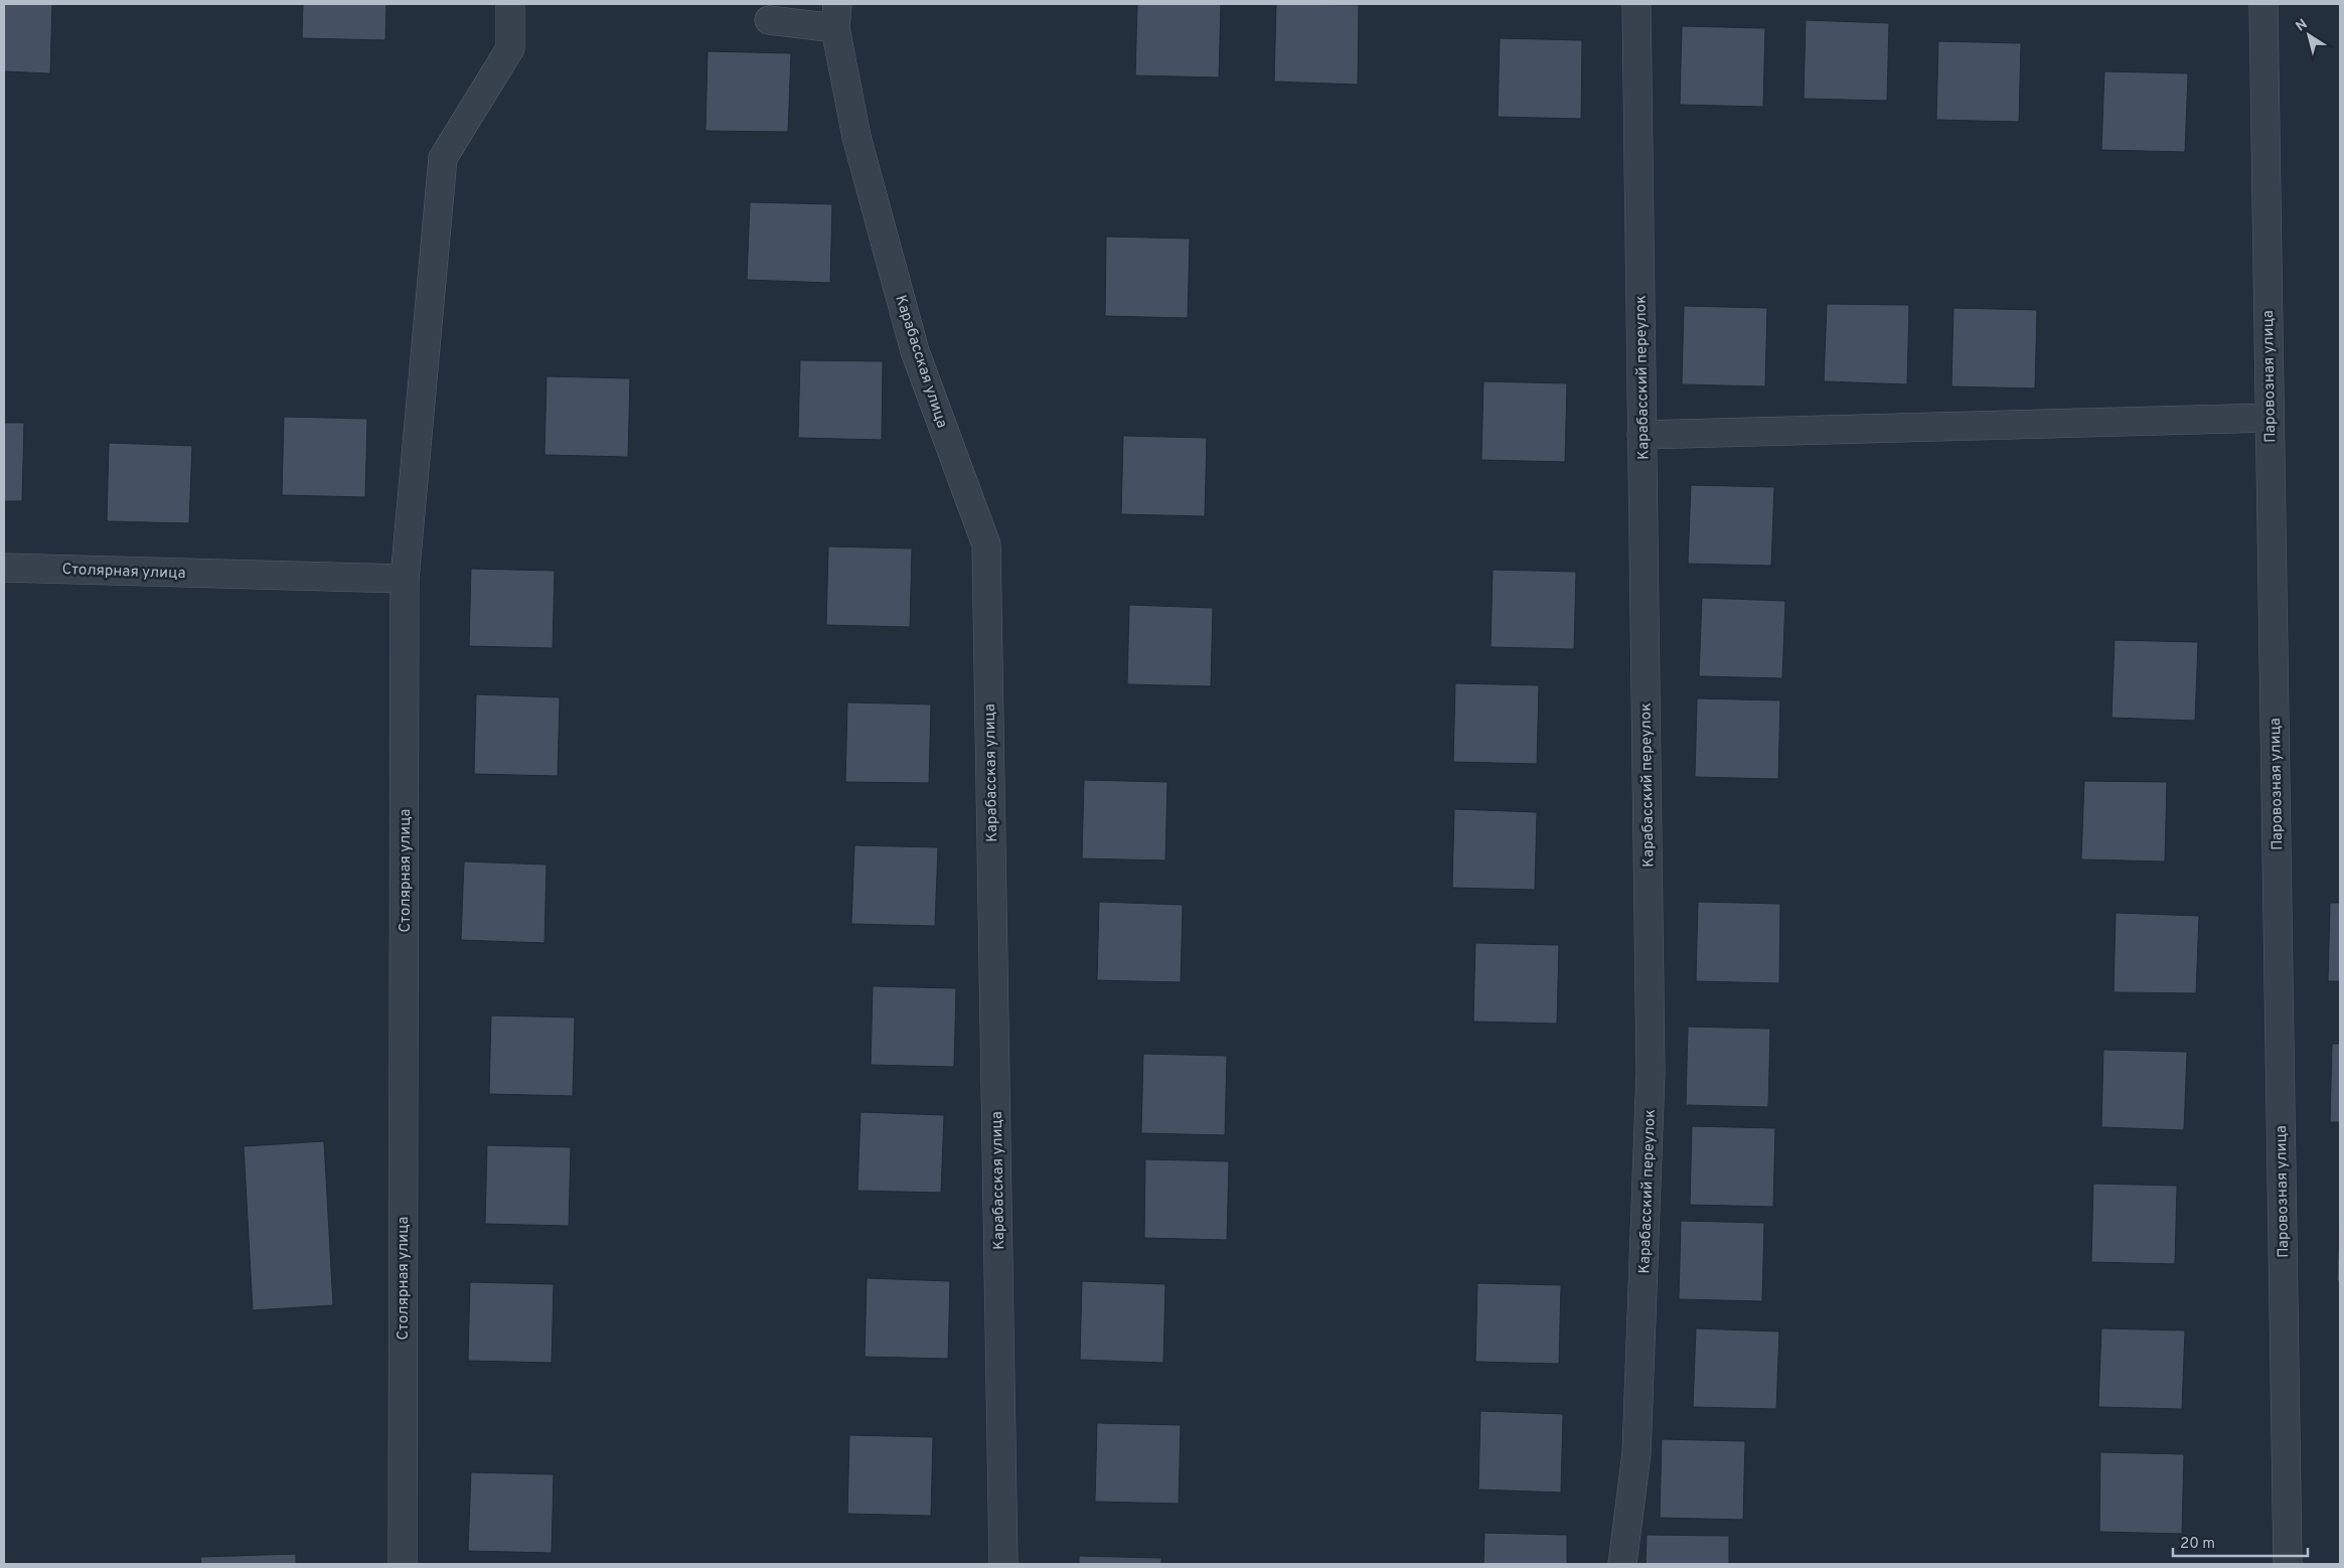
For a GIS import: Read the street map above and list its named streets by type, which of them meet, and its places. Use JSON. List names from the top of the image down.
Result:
{
  "streets": {
    "street": [
      "Карабасская улица",
      "Паровозная улица",
      "Карабасский переулок",
      "Столярная улица"
    ]
  },
  "scale_bar": "20 m",
  "north": "top left"
}
